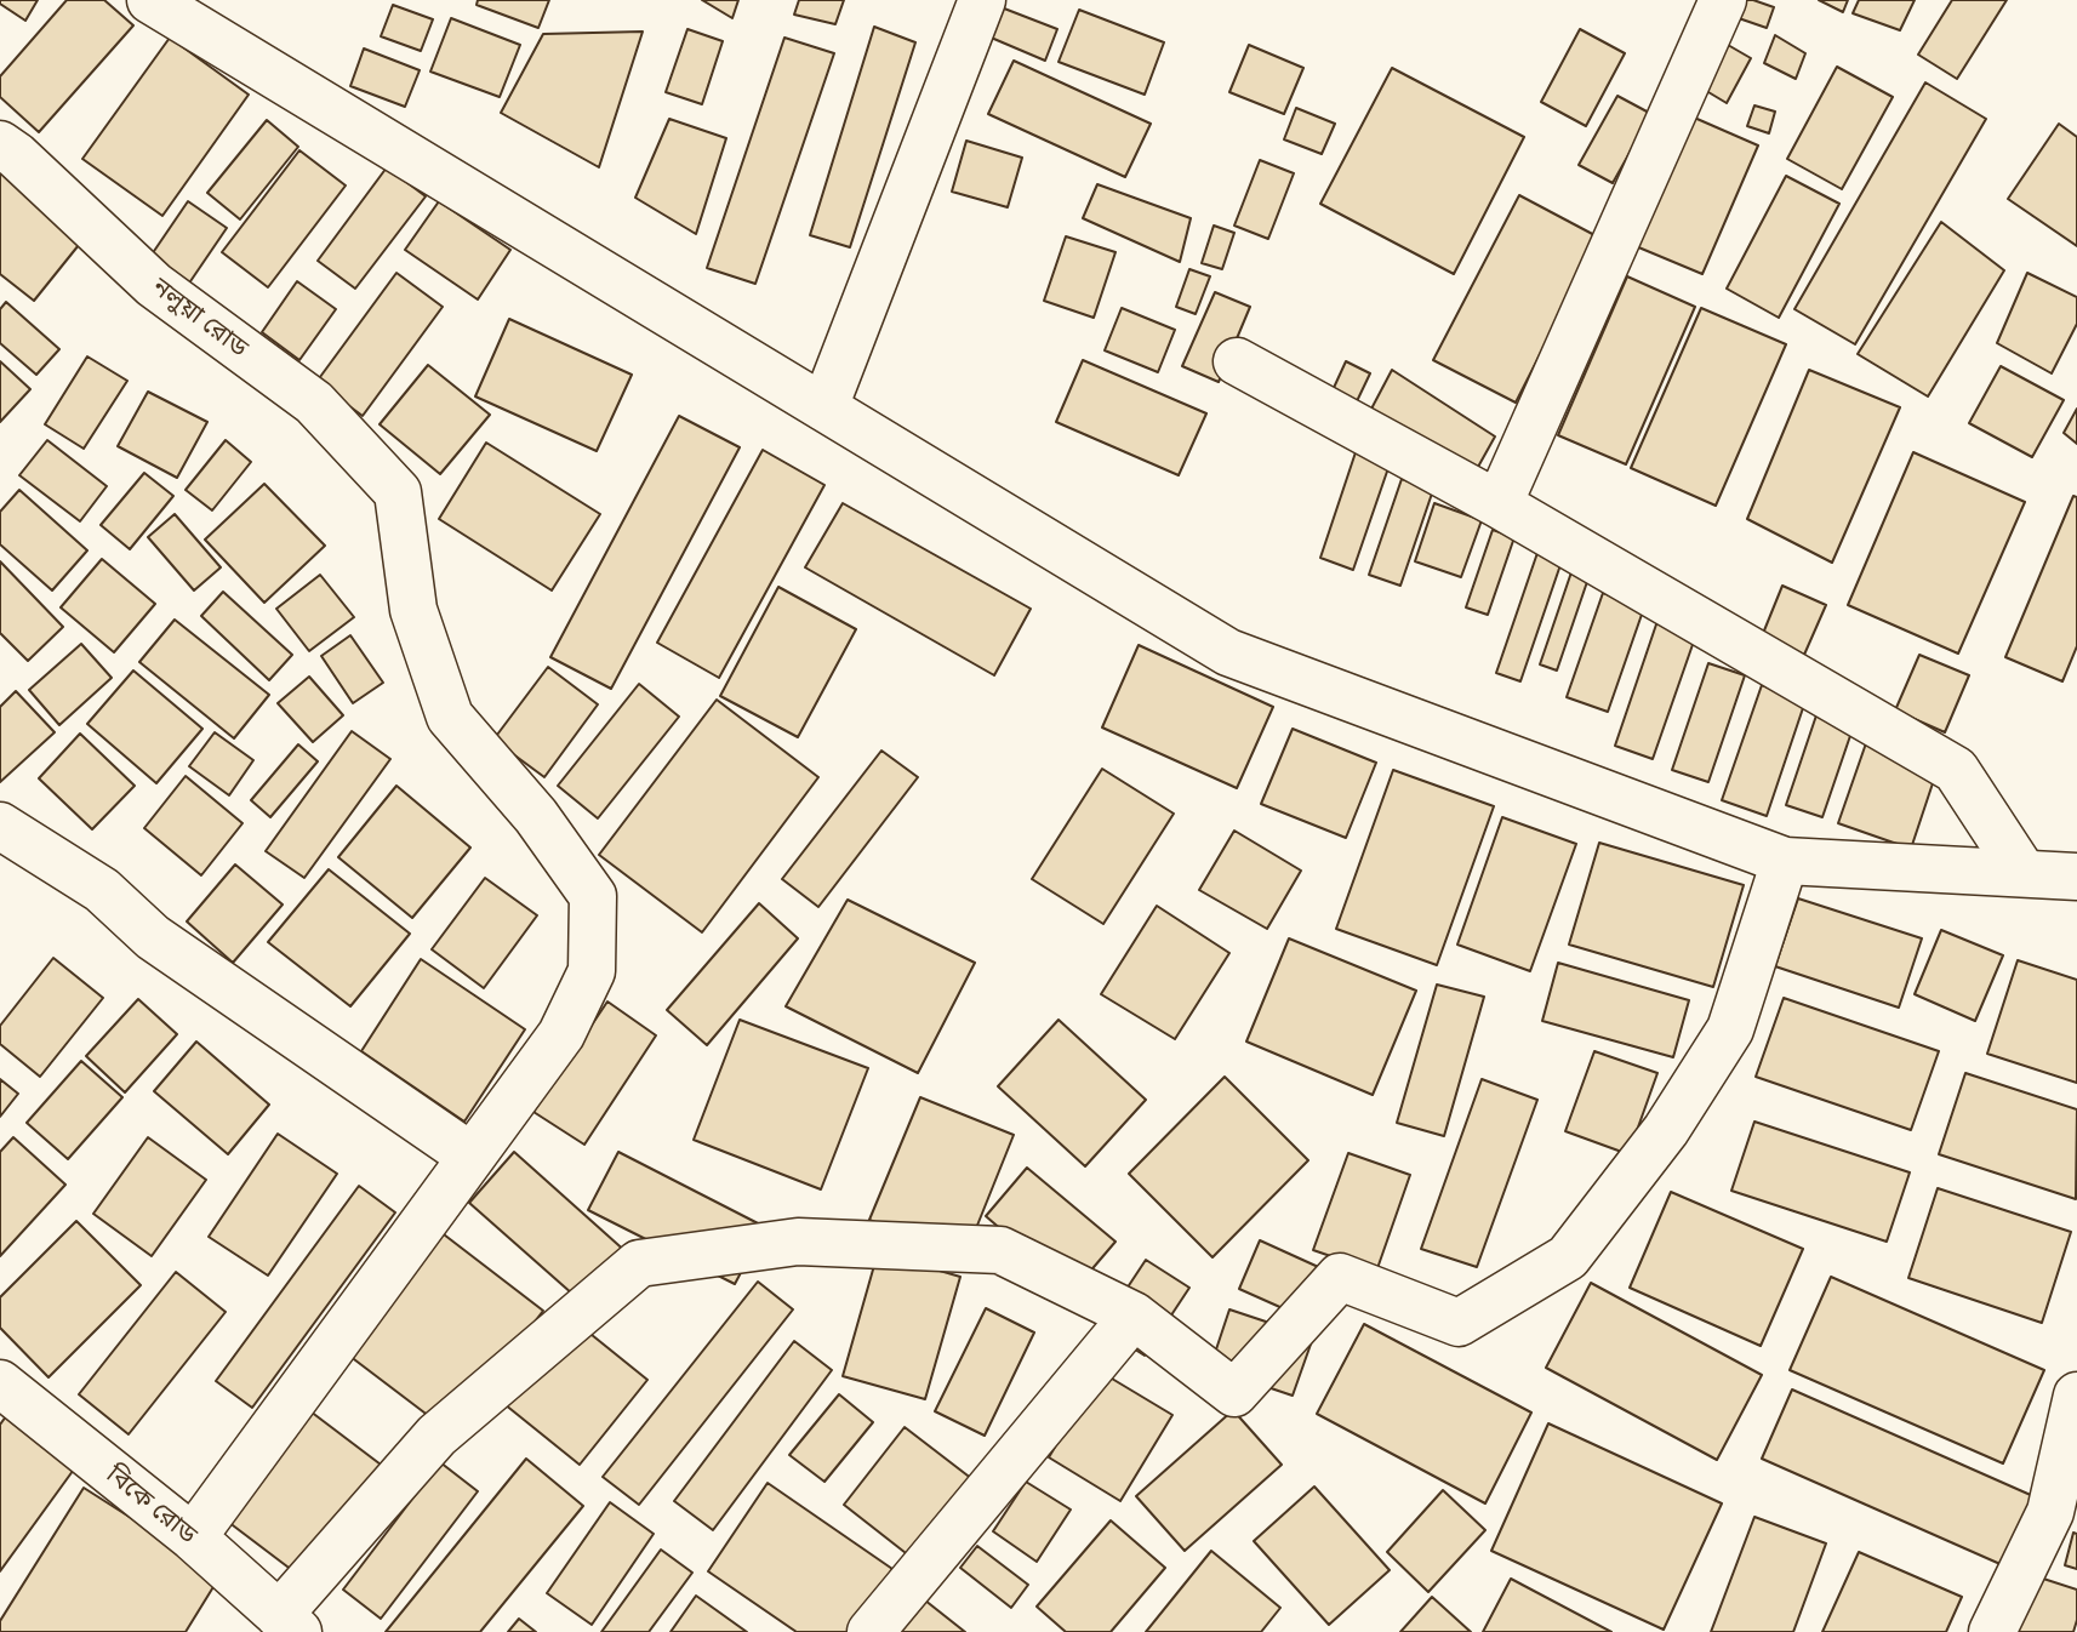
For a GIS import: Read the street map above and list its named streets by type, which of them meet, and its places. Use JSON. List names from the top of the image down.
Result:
{
  "streets": {
    "street": ["নলুয়া রোড", "বিকে রোড"]
  }
}
